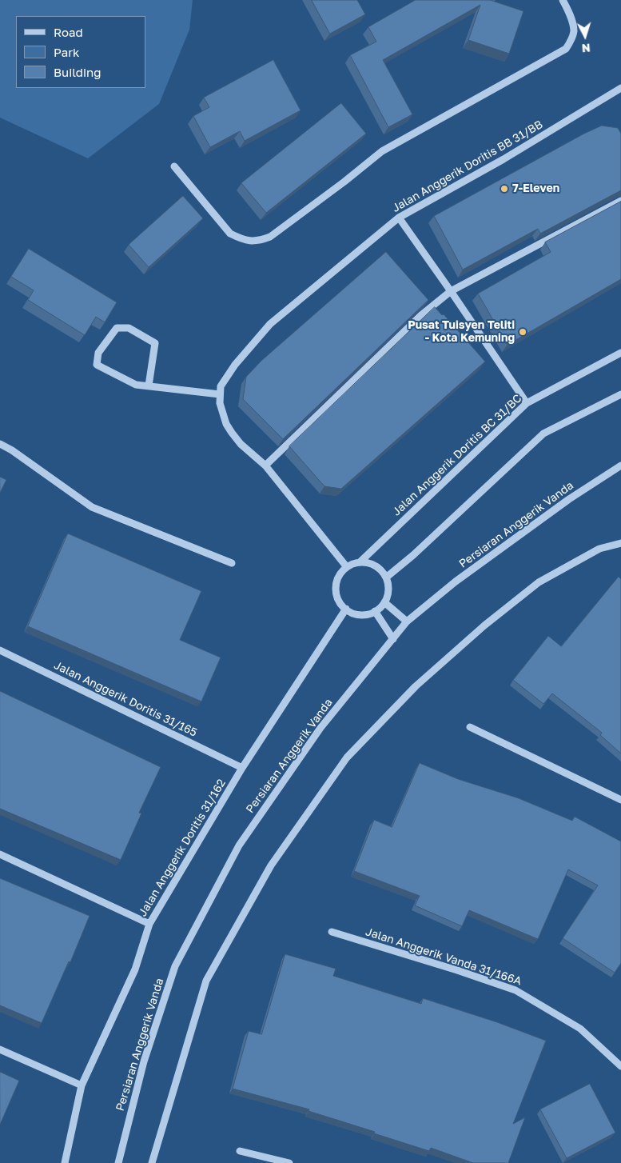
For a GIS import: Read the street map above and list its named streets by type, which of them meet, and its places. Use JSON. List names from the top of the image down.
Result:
{
  "streets": {
    "street": [
      "Jalan Anggerik Doritis BB 31/BB",
      "Jalan Anggerik Doritis BC 31/BC",
      "Persiaran Anggerik Vanda",
      "Jalan Anggerik Doritis 31/165",
      "Jalan Anggerik Doritis 31/162",
      "Jalan Anggerik Vanda 31/166A"
    ]
  },
  "crossings": [
    ["Jalan Anggerik Doritis BC 31/BC", "Jalan Anggerik Doritis 31/162"],
    ["Jalan Anggerik Doritis 31/165", "Jalan Anggerik Doritis 31/162"]
  ],
  "places": ["7-Eleven", "Pusat Tuisyen Teliti - Kota Kemuning"],
  "legend": ["Road", "Park", "Building"],
  "north": "bottom"
}
